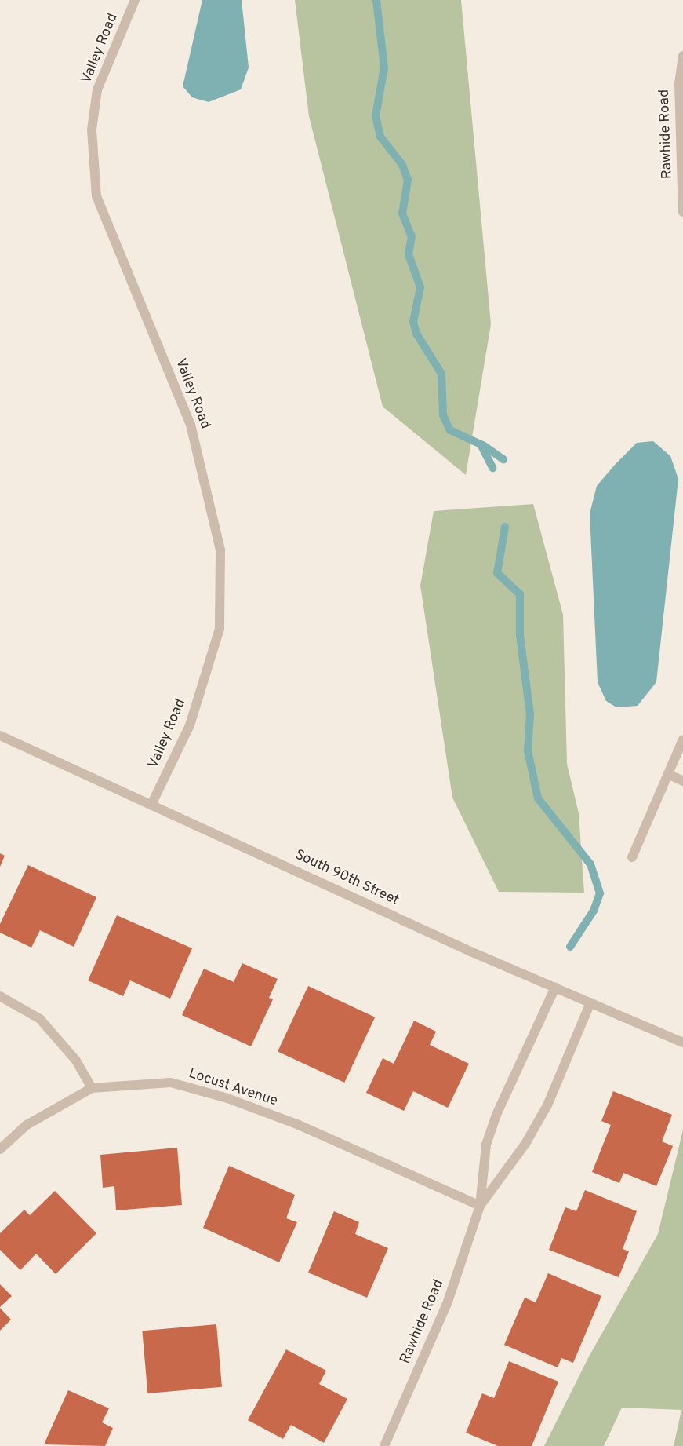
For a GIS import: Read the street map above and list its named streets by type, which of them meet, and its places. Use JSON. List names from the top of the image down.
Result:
{
  "streets": {
    "street": [
      "Valley Road",
      "Rawhide Road",
      "South 90th Street",
      "Locust Avenue"
    ]
  },
  "crossings": [
    ["Valley Road", "South 90th Street"],
    ["Rawhide Road", "South 90th Street"],
    ["Rawhide Road", "Locust Avenue"]
  ]
}
